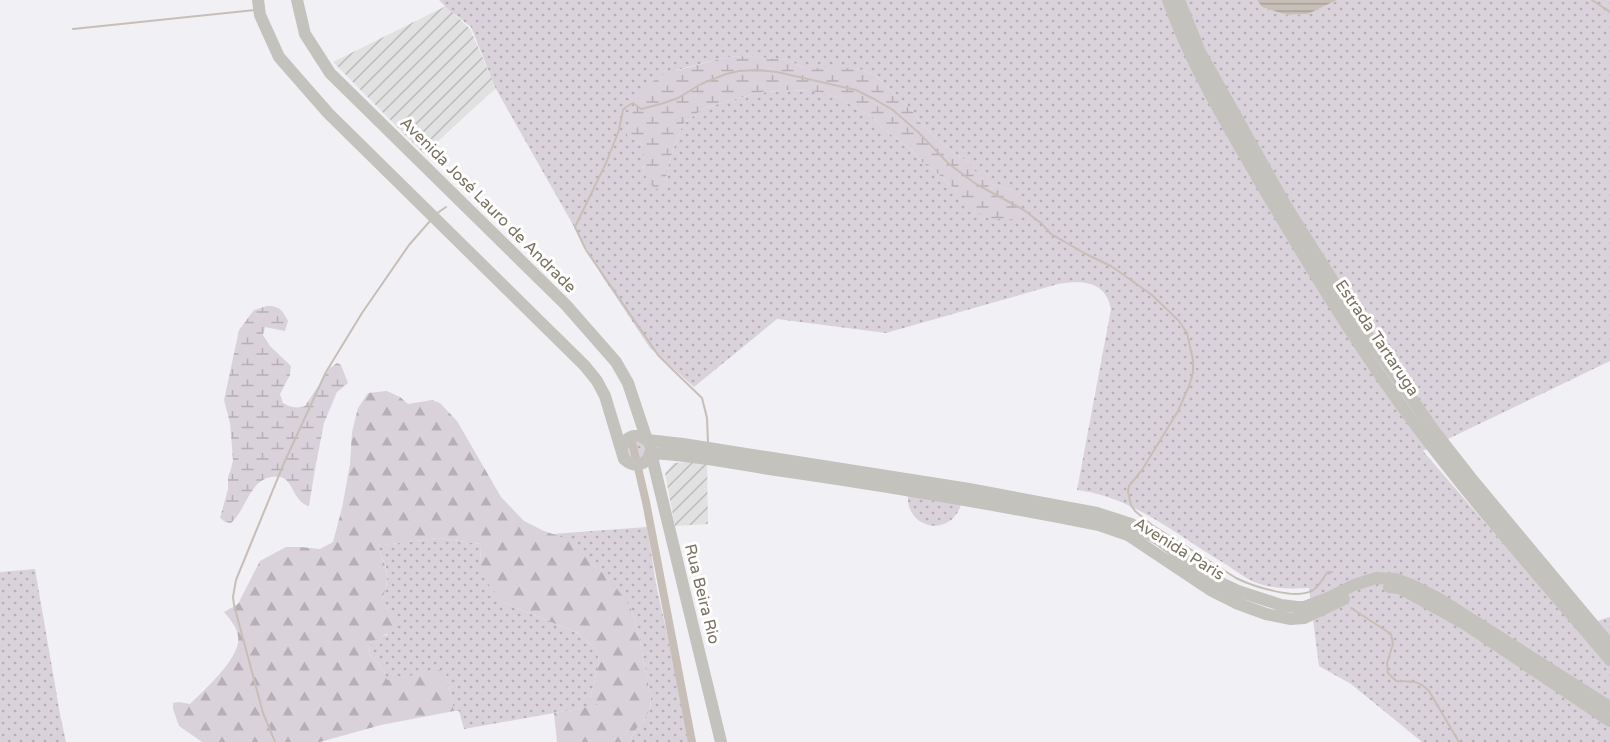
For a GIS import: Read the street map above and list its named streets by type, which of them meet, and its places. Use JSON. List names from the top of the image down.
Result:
{
  "streets": {
    "street": [
      "Avenida José Lauro de Andrade",
      "Estrada Tartaruga",
      "Avenida Paris",
      "Rua Beira Rio"
    ]
  },
  "crossings": [
    ["Avenida José Lauro de Andrade", "Avenida Paris"],
    ["Avenida José Lauro de Andrade", "Rua Beira Rio"],
    ["Avenida Paris", "Rua Beira Rio"]
  ]
}
